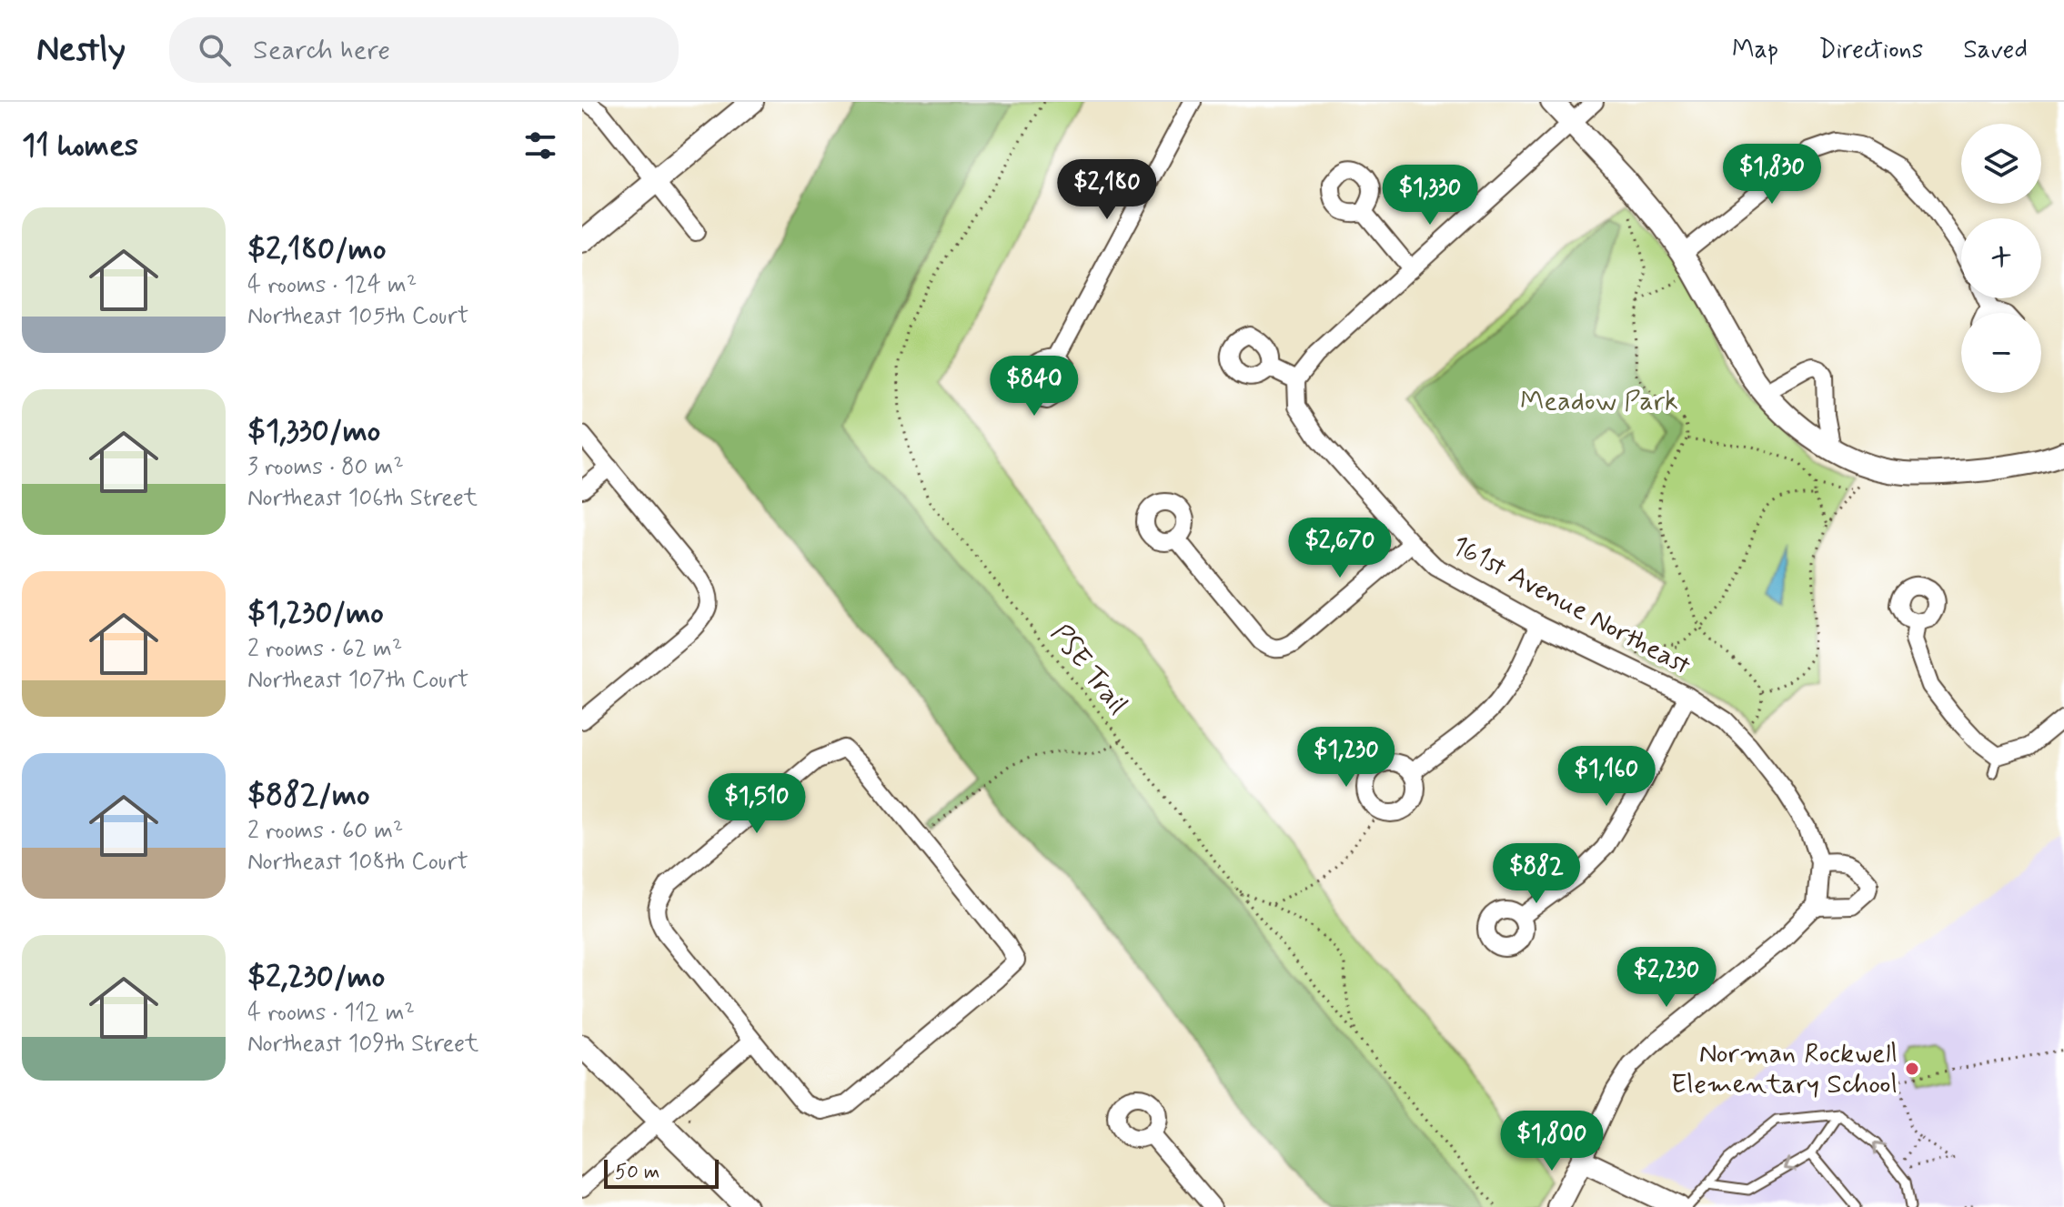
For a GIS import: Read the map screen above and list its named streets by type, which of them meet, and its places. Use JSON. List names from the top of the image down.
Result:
{
  "streets": {
    "street": ["161st Avenue Northeast"],
    "path": ["PSE Trail"]
  },
  "parks": ["Meadow Park"],
  "places": ["Norman Rockwell Elementary School"],
  "scale_bar": "50 m",
  "page": {
    "header": "Nestly",
    "search": "Search here",
    "nav": ["Map", "Directions", "Saved"],
    "heading": "11 homes",
    "map_buttons": ["+", "−"],
    "price": [
      "$1,830",
      "$2,180",
      "$1,330",
      "$840",
      "$2,670",
      "$1,230",
      "$1,160",
      "$1,510",
      "$882",
      "$2,230",
      "$1,800"
    ],
    "list": [
      {
        "name": "$2,180/mo",
        "note": "4 rooms · 124 m² · Northeast 105th Court"
      },
      {
        "name": "$1,330/mo",
        "note": "3 rooms · 80 m² · Northeast 106th Street"
      },
      {
        "name": "$1,230/mo",
        "note": "2 rooms · 62 m² · Northeast 107th Court"
      },
      {
        "name": "$882/mo",
        "note": "2 rooms · 60 m² · Northeast 108th Court"
      },
      {
        "name": "$2,230/mo",
        "note": "4 rooms · 112 m² · Northeast 109th Street"
      }
    ],
    "scale": "50 m"
  }
}
